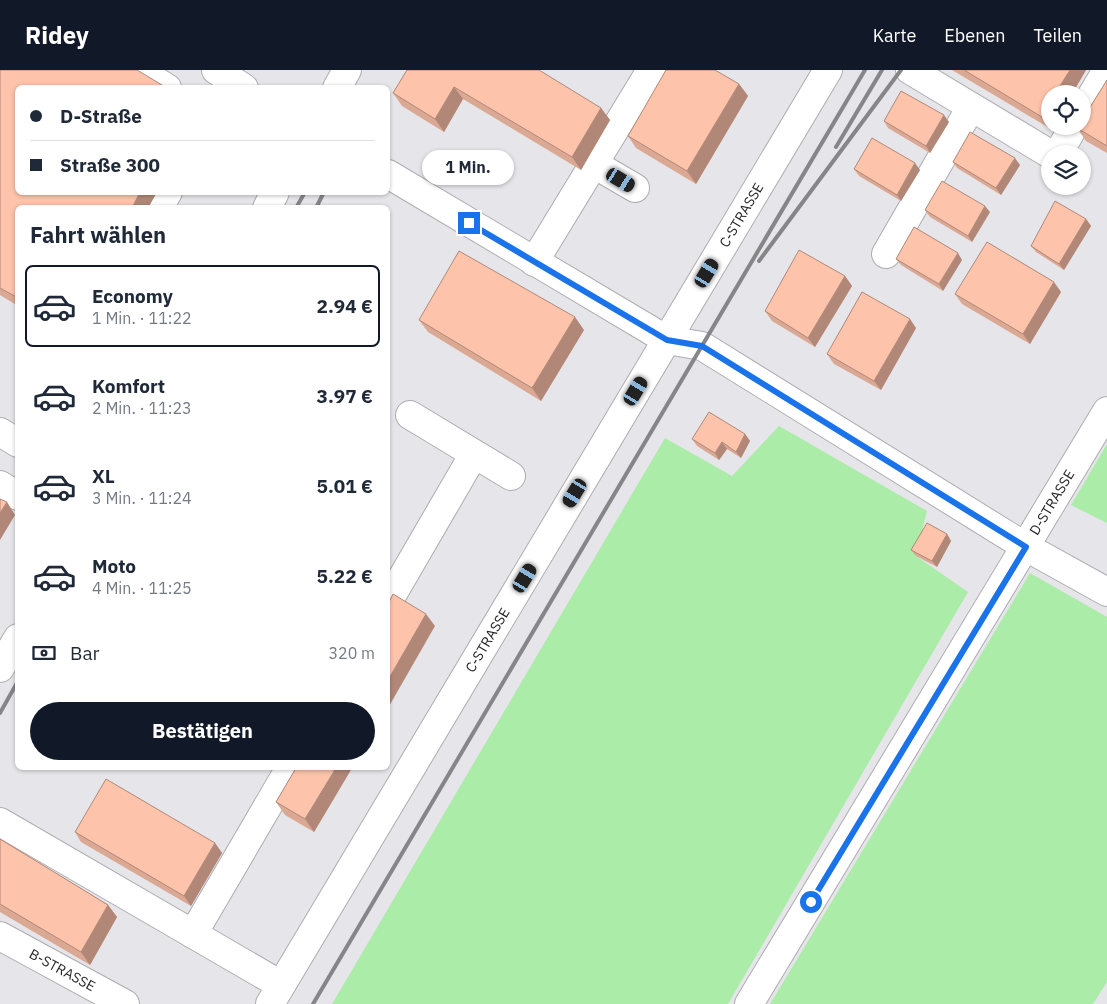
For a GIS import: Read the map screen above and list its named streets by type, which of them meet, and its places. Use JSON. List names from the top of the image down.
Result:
{
  "streets": {
    "lane": ["C-STRASSE", "D-STRASSE", "B-STRASSE"]
  },
  "page": {
    "header": "Ridey",
    "nav": ["Karte", "Ebenen", "Teilen"],
    "banner": ["D-Straße", "Straße 300"],
    "bubble": "1 Min.",
    "heading": "Fahrt wählen",
    "list": [
      {
        "name": "Economy",
        "note": "1 Min. · 11:22",
        "value": "2.94 €"
      },
      {
        "name": "Komfort",
        "note": "2 Min. · 11:23",
        "value": "3.97 €"
      },
      {
        "name": "XL",
        "note": "3 Min. · 11:24",
        "value": "5.01 €"
      },
      {
        "name": "Moto",
        "note": "4 Min. · 11:25",
        "value": "5.22 €"
      }
    ],
    "pay": ["Bar", "320 m"],
    "buttons": "Bestätigen"
  }
}
